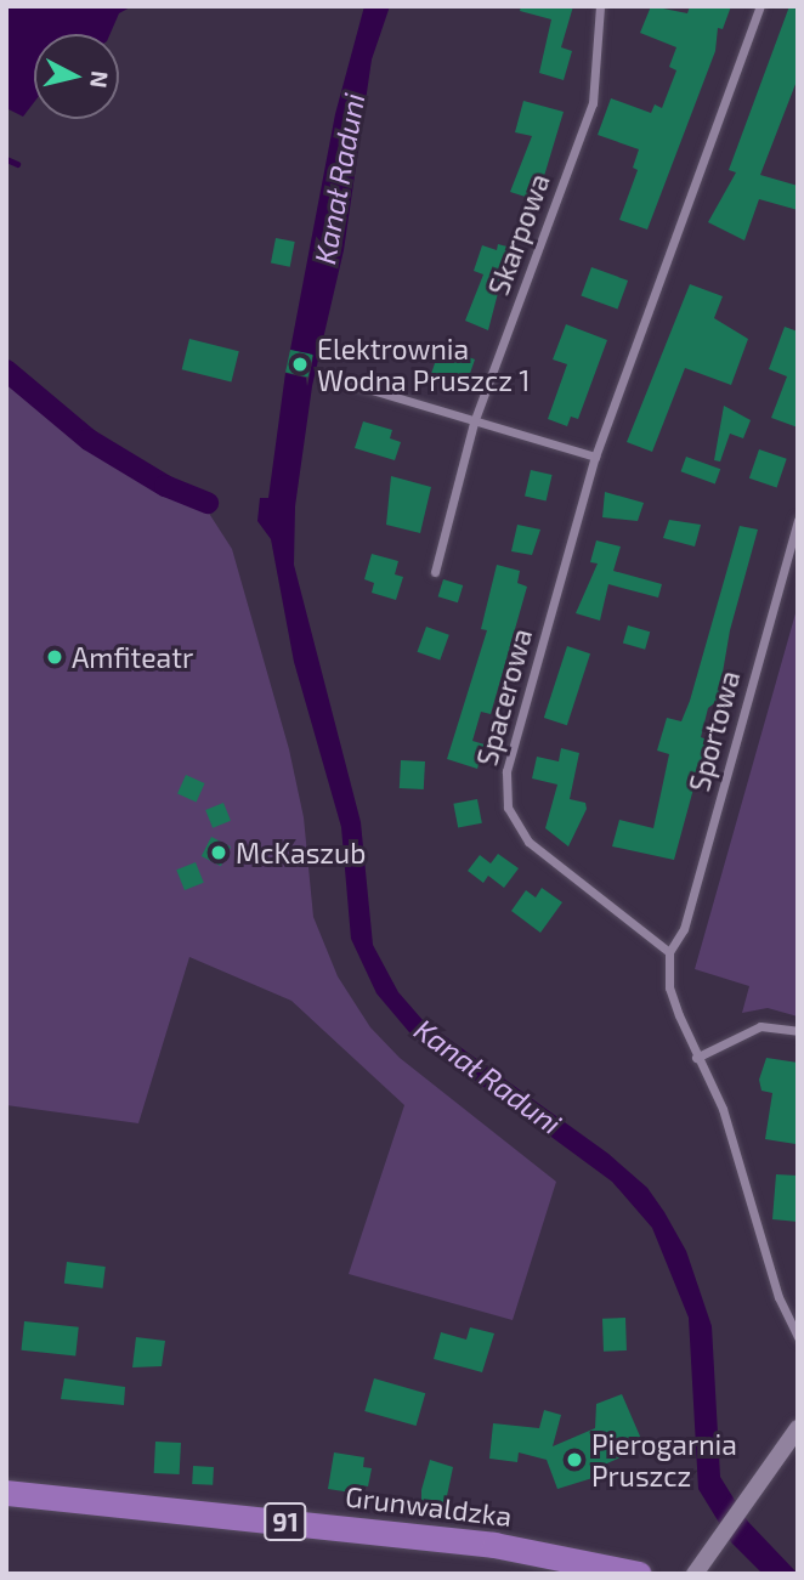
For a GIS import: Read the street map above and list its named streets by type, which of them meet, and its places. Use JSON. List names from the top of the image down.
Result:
{
  "streets": {
    "main road": ["Grunwaldzka", "91"],
    "street": ["Skarpowa", "Spacerowa", "Sportowa"]
  },
  "crossings": [
    ["Spacerowa", "Sportowa"]
  ],
  "water": ["Kanał Raduni"],
  "places": [
    "Elektrownia Wodna Pruszcz 1",
    "Amfiteatr",
    "McKaszub",
    "Pierogarnia Pruszcz"
  ],
  "north": "right"
}
